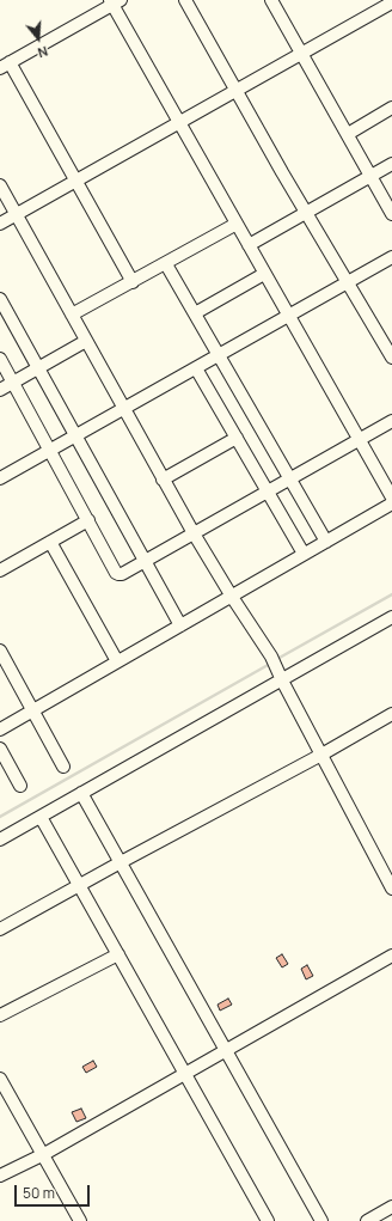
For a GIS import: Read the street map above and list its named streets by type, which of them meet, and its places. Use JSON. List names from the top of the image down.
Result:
{
  "scale_bar": "50 m",
  "north": "bottom"
}
